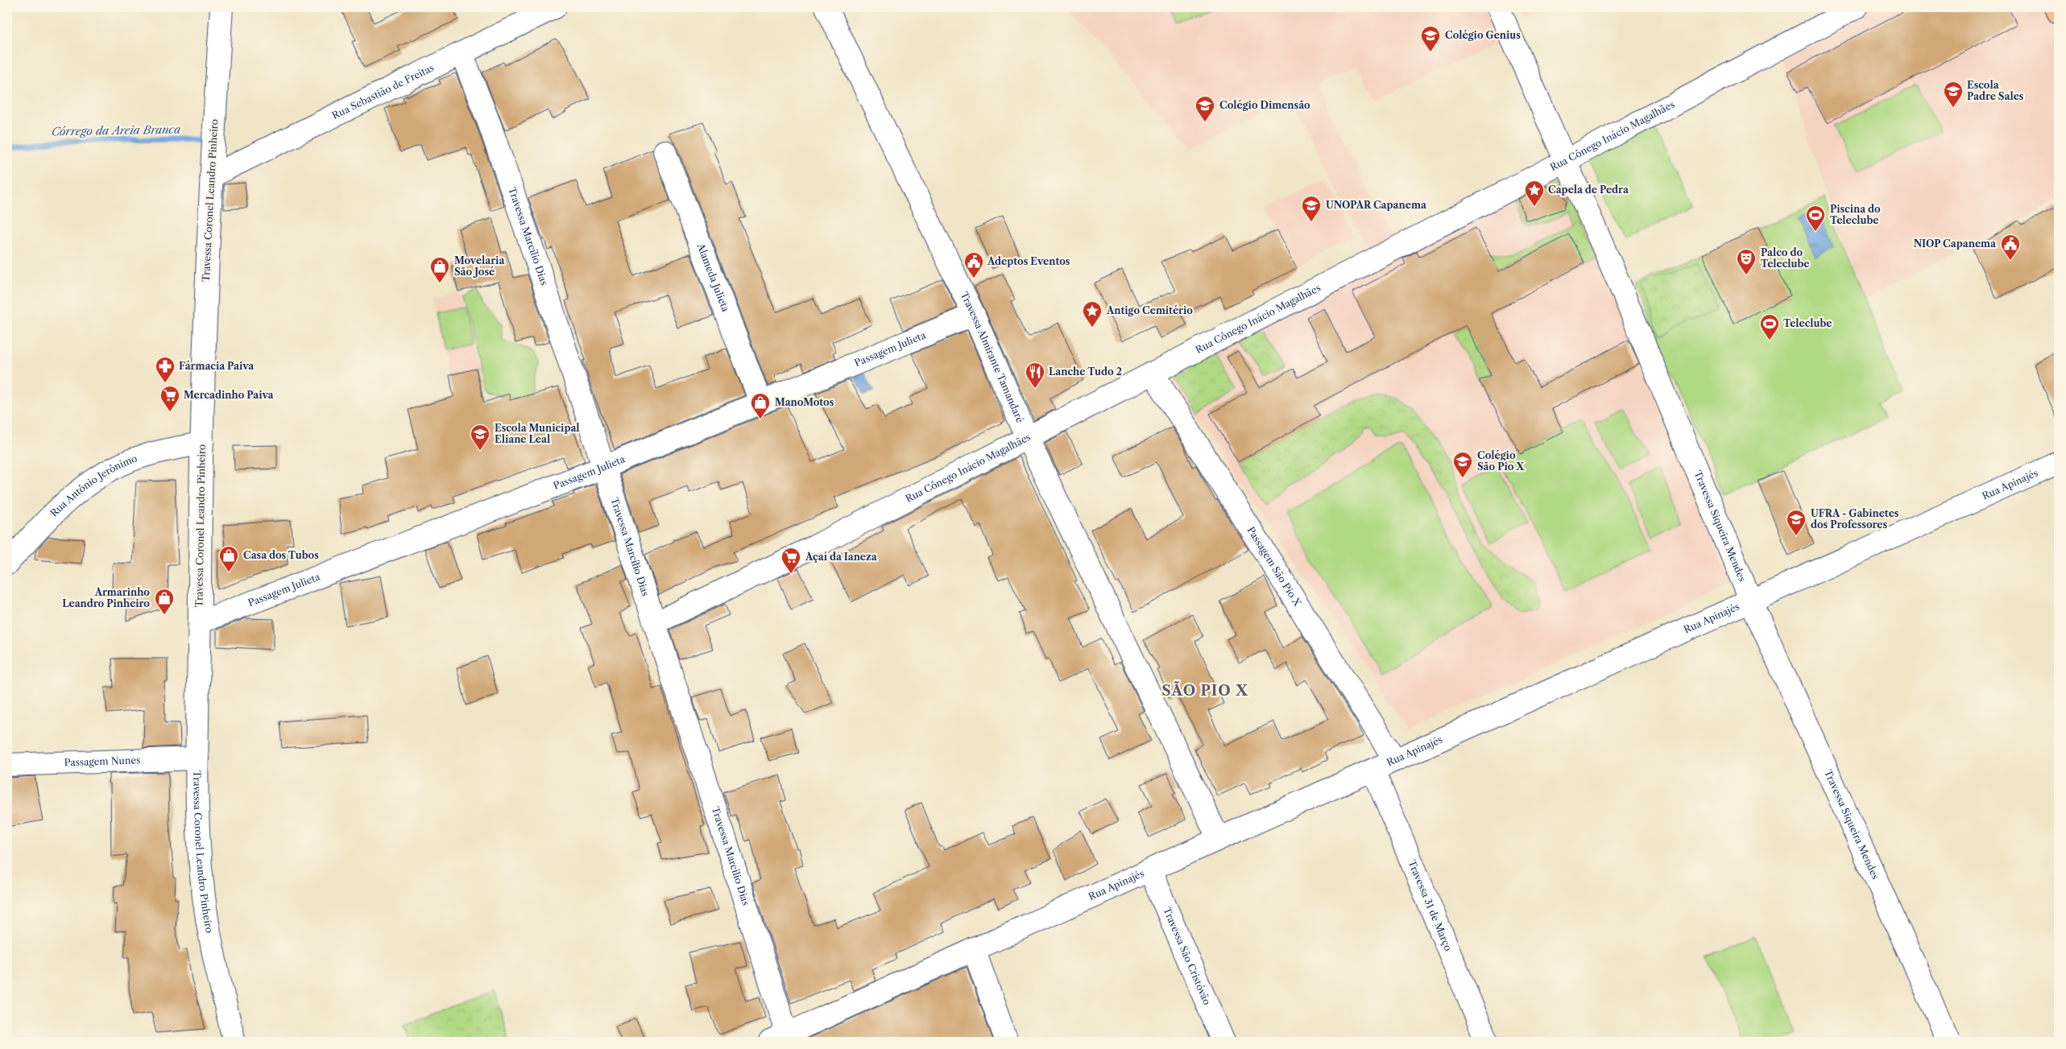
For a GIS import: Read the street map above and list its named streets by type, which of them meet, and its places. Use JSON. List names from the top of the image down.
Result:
{
  "streets": {
    "street": [
      "Rua Sebastião de Freitas",
      "Rua Cônego Inácio Magalhães",
      "Travessa Coronel Leandro Pinheiro",
      "Travessa Marcílio Dias",
      "Alameda Julieta",
      "Passagem Julieta",
      "Travessa Almirante Tamandaré",
      "Rua Apinajés",
      "Rua Antônio Jerônimo",
      "Travessa Siqueira Mendes",
      "Passagem São Pio X",
      "Passagem Nunes",
      "Travessa 31 de Março",
      "Travessa São Cristóvão"
    ]
  },
  "crossings": [
    ["Rua Sebastião de Freitas", "Travessa Coronel Leandro Pinheiro"],
    ["Rua Sebastião de Freitas", "Travessa Marcílio Dias"],
    ["Rua Cônego Inácio Magalhães", "Travessa Marcílio Dias"],
    ["Rua Cônego Inácio Magalhães", "Travessa Almirante Tamandaré"],
    ["Rua Cônego Inácio Magalhães", "Travessa Siqueira Mendes"],
    ["Rua Cônego Inácio Magalhães", "Passagem São Pio X"],
    ["Travessa Coronel Leandro Pinheiro", "Passagem Julieta"],
    ["Travessa Coronel Leandro Pinheiro", "Rua Antônio Jerônimo"],
    ["Travessa Coronel Leandro Pinheiro", "Passagem Nunes"],
    ["Travessa Marcílio Dias", "Passagem Julieta"],
    ["Travessa Marcílio Dias", "Rua Apinajés"],
    ["Alameda Julieta", "Passagem Julieta"],
    ["Passagem Julieta", "Travessa Almirante Tamandaré"],
    ["Travessa Almirante Tamandaré", "Rua Apinajés"],
    ["Rua Apinajés", "Travessa Siqueira Mendes"],
    ["Rua Apinajés", "Passagem São Pio X"],
    ["Rua Apinajés", "Travessa 31 de Março"],
    ["Rua Apinajés", "Travessa São Cristóvão"]
  ],
  "districts": ["SÃO PIO X"],
  "water": ["Córrego da Areia Branca"],
  "places": {
    "school or university": [
      "Colégio Genius",
      "Escola Padre Sales",
      "Colégio Dimensão",
      "UNOPAR Capanema",
      "Escola Municipal Eliane Leal",
      "Colégio São Pio X",
      "UFRA - Gabinetes dos Professores"
    ],
    "place": ["Capela de Pedra", "Antigo Cemitério"],
    "sports": ["Piscina do Teleclube", "Teleclube"],
    "public building": ["NIOP Capanema", "Adeptos Eventos"],
    "theatre": ["Palco do Teleclube"],
    "shop": [
      "Movelaria São José",
      "ManoMotos",
      "Casa dos Tubos",
      "Armarinho Leandro Pinheiro"
    ],
    "pharmacy": ["Fármacia Paiva"],
    "restaurant": ["Lanche Tudo 2"],
    "supermarket": ["Mercadinho Paiva", "Açaí da Ianeza"]
  }
}
